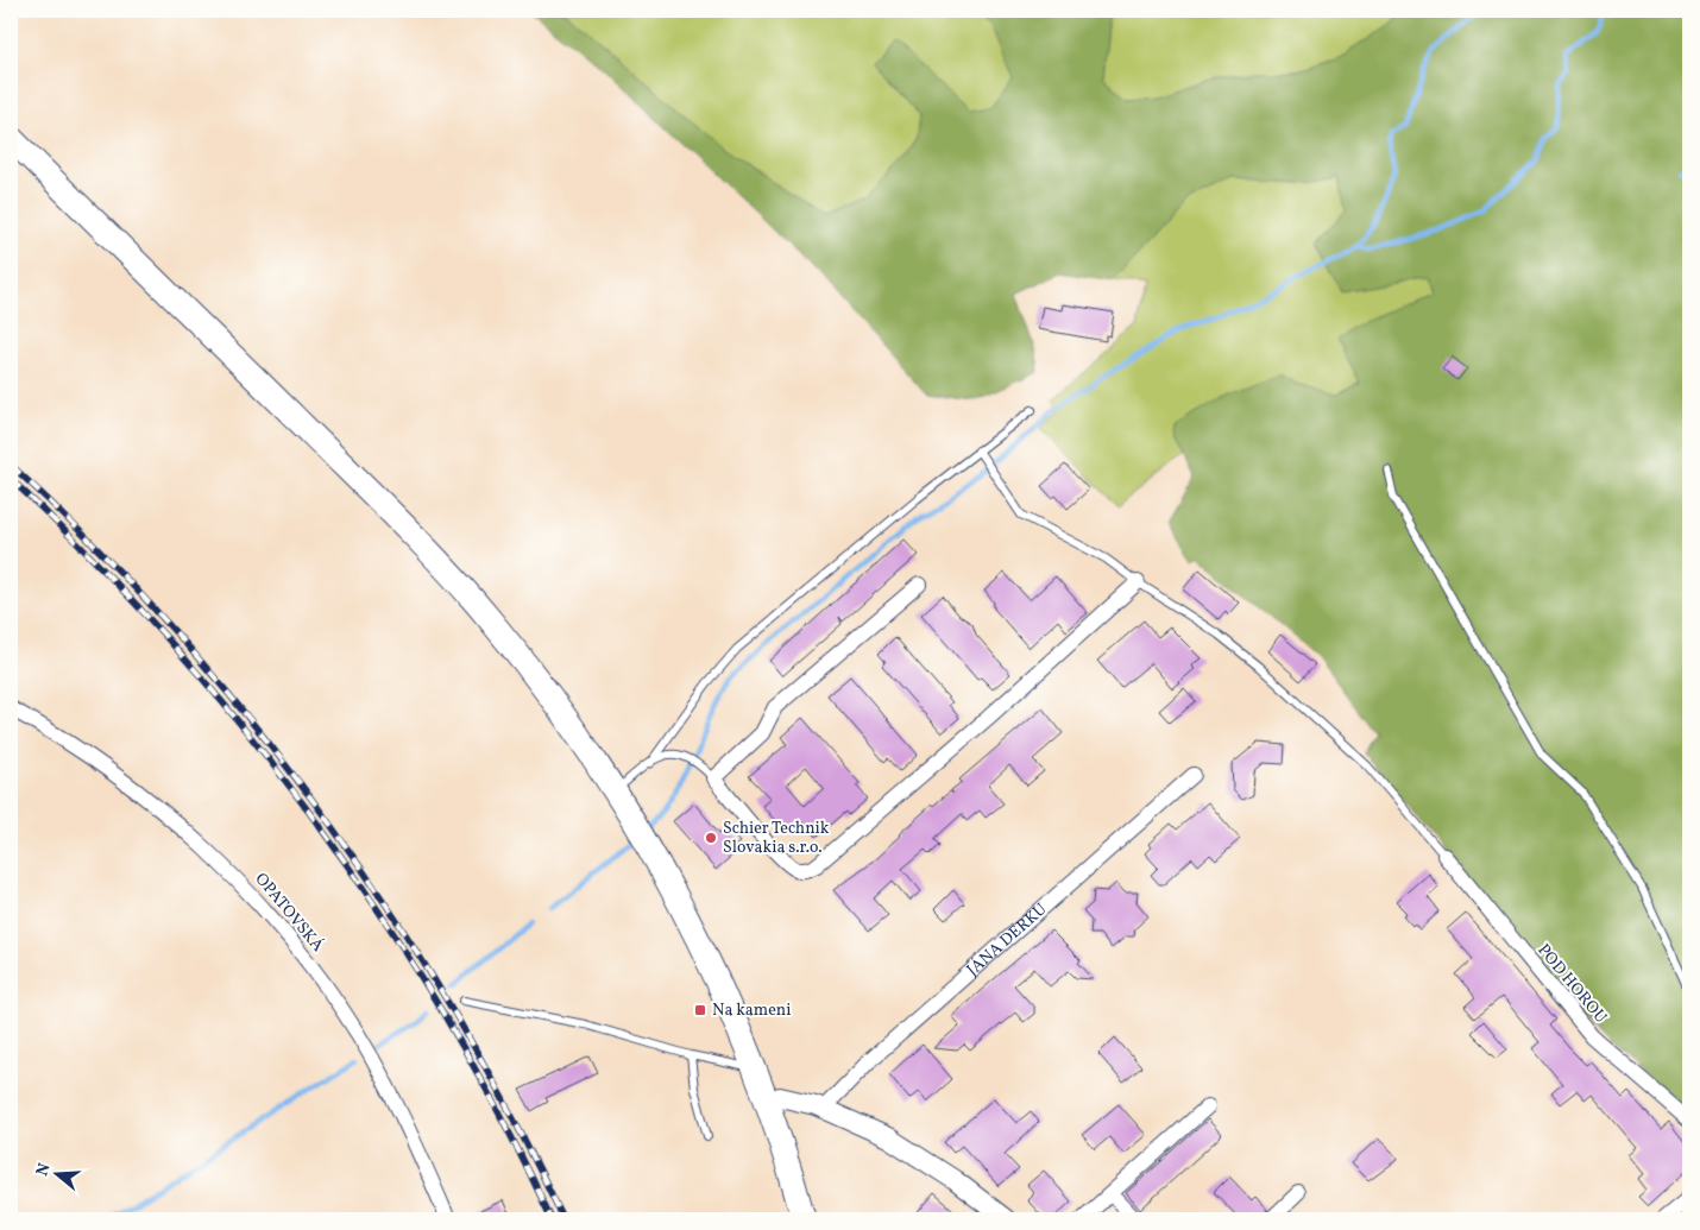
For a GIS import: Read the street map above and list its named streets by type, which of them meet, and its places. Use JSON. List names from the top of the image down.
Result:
{
  "streets": {
    "street": ["OPATOVSKÁ", "JÁNA DERKU", "POD HOROU"]
  },
  "places": {
    "other": ["Schier Technik Slovakia s.r.o."],
    "transit": ["Na kameni"]
  },
  "north": "left"
}
